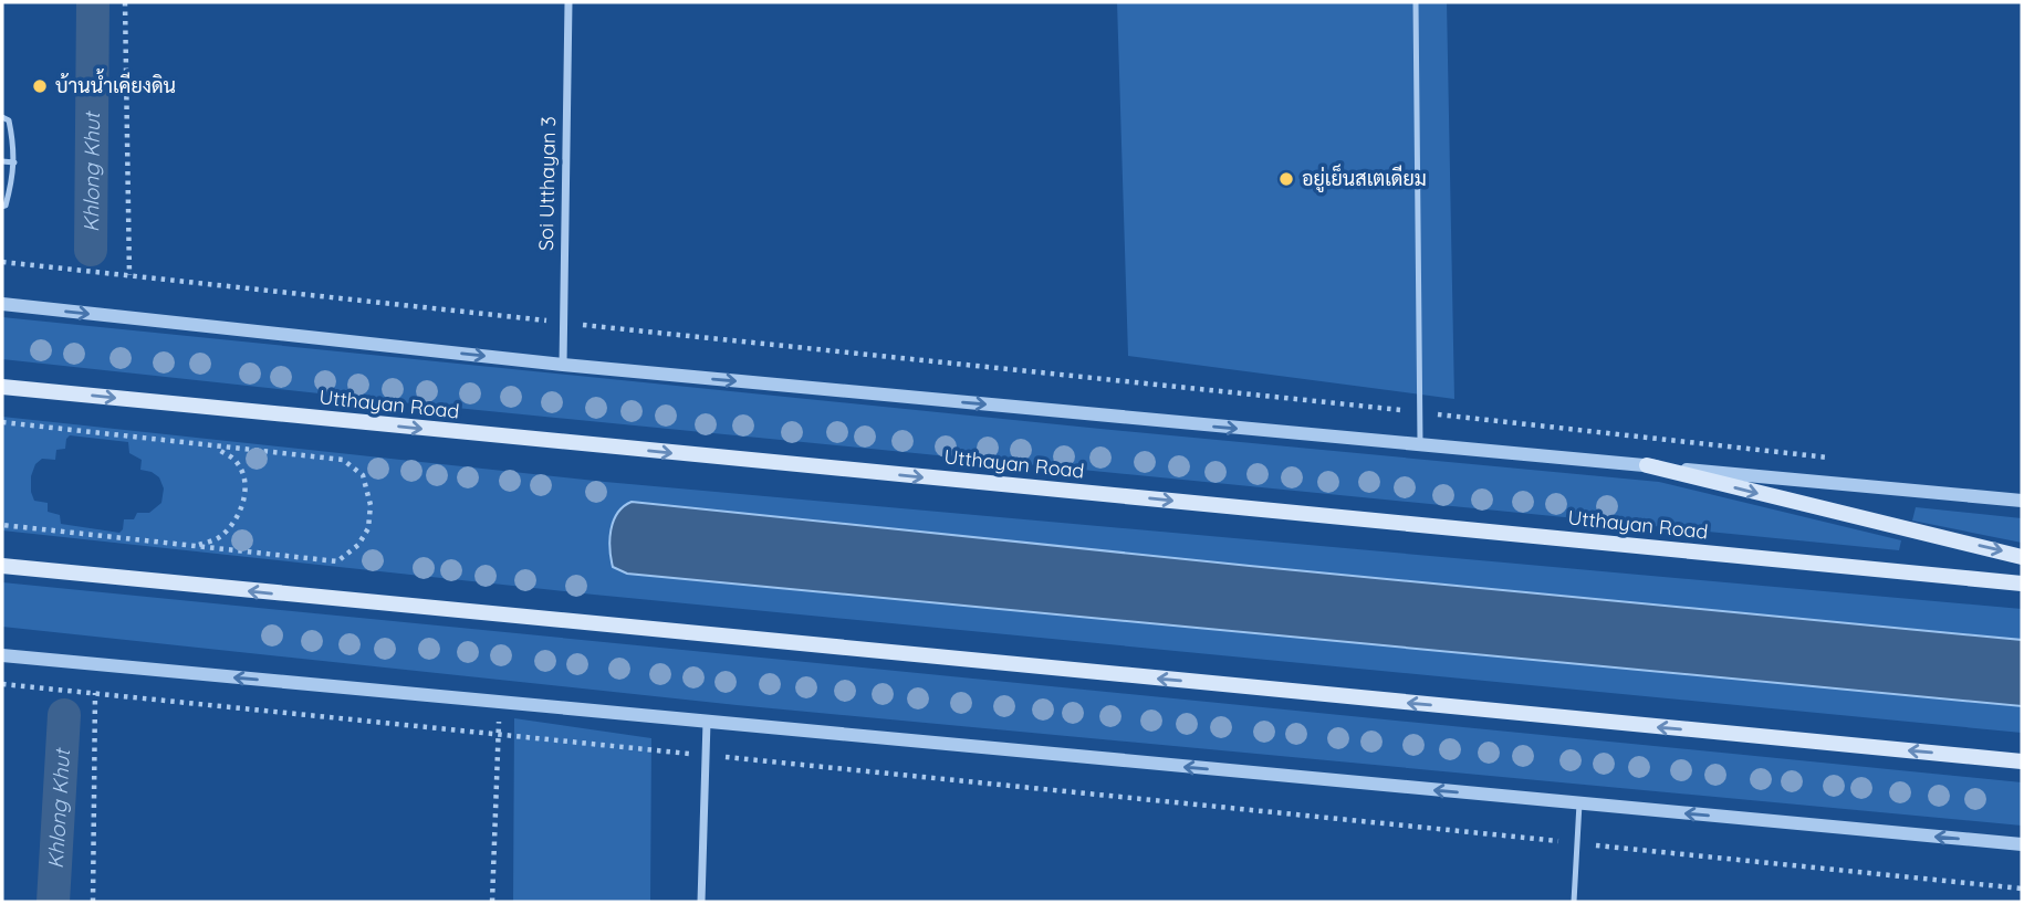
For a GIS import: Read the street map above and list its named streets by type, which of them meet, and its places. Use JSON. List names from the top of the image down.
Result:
{
  "streets": {
    "main road": ["Utthayan Road"],
    "street": ["Soi Utthayan 3"]
  },
  "one_way": ["Utthayan Road"],
  "water": ["Khlong Khut"],
  "places": ["บ้านน้ำเคียงดิน", "อยู่เย็นสเตเดียม"]
}
